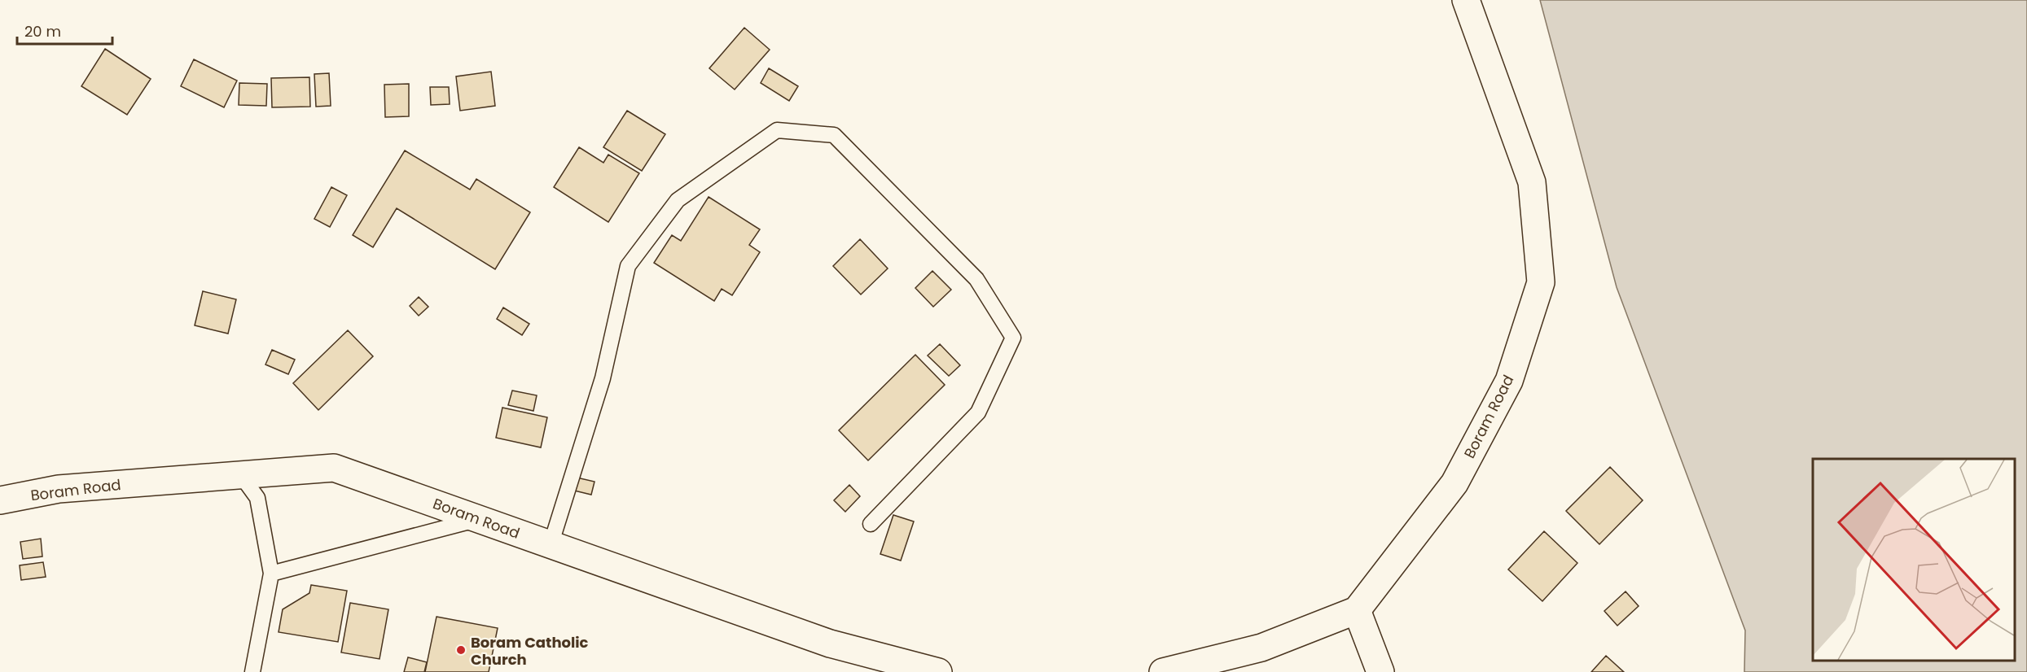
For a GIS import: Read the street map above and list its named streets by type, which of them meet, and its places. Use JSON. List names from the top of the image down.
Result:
{
  "streets": {
    "street": ["Boram Road"]
  },
  "places": ["Boram Catholic Church"],
  "scale_bar": "20 m"
}
